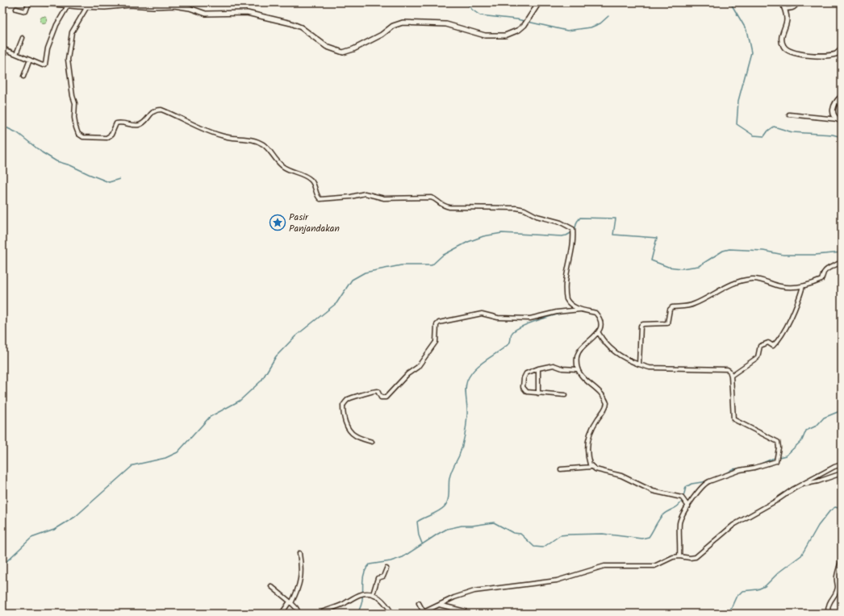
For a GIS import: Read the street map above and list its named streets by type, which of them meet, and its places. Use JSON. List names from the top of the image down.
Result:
{
  "places": {
    "place": ["Pasir Panjandakan"]
  }
}
